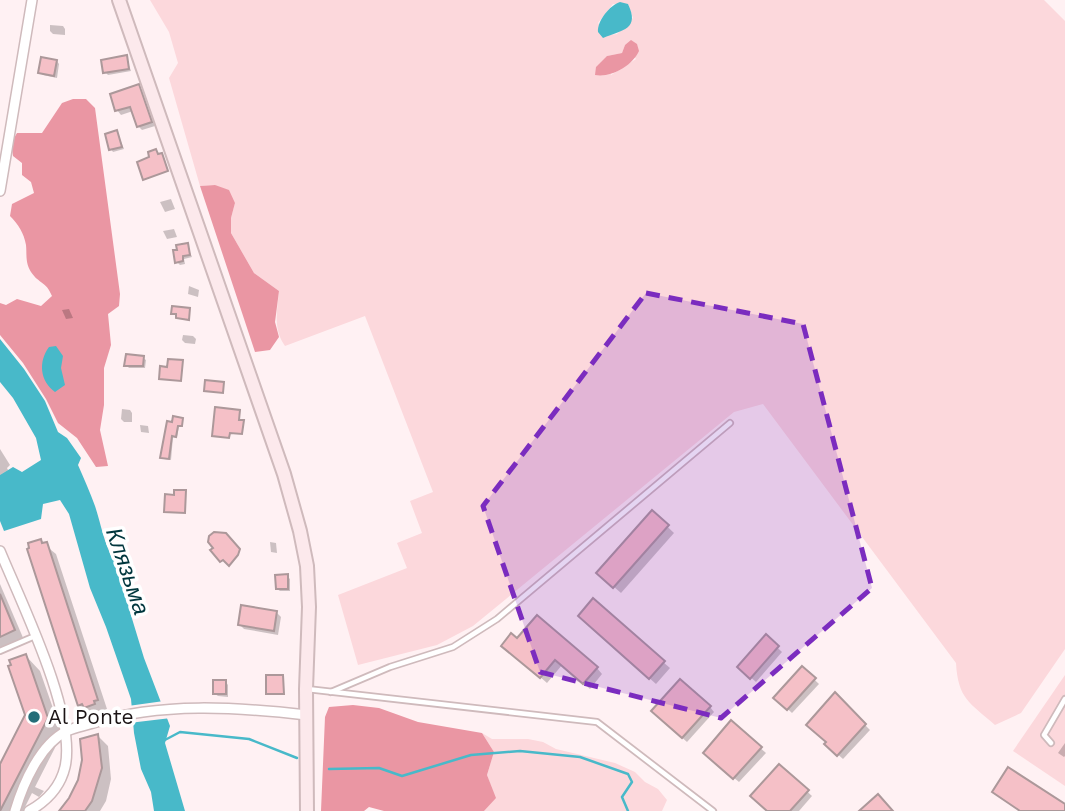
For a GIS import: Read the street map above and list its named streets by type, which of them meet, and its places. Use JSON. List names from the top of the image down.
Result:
{
  "water": ["Клязьма"],
  "places": ["Al Ponte"]
}
